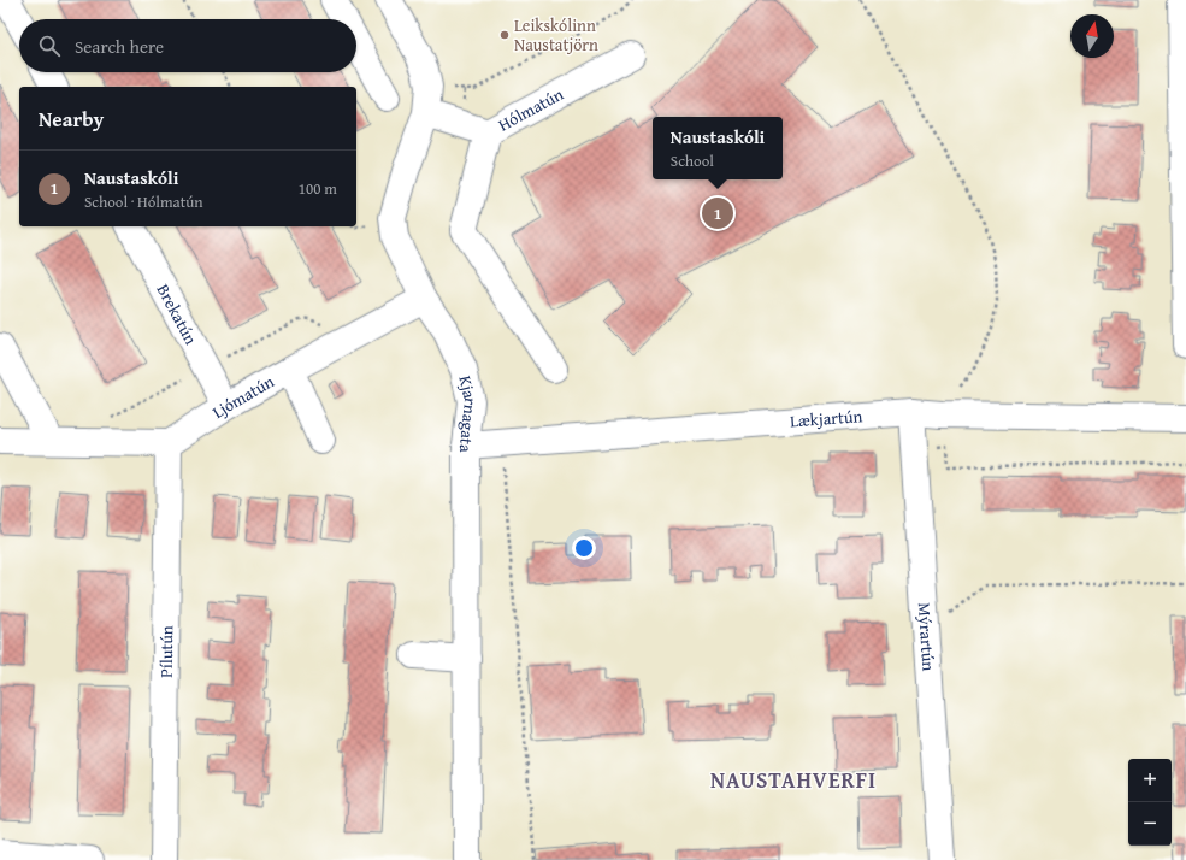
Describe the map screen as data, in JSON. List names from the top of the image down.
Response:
{
  "streets": {
    "street": [
      "Hólmatún",
      "Brekatún",
      "Ljómatún",
      "Kjarnagata",
      "Lækjartún",
      "Mýrartún",
      "Pílutún"
    ]
  },
  "crossings": [
    ["Hólmatún", "Kjarnagata"],
    ["Brekatún", "Ljómatún"],
    ["Ljómatún", "Kjarnagata"],
    ["Ljómatún", "Pílutún"],
    ["Kjarnagata", "Lækjartún"],
    ["Lækjartún", "Mýrartún"]
  ],
  "districts": ["NAUSTAHVERFI"],
  "places": ["Leikskólinn Naustatjörn"],
  "north": "top",
  "page": {
    "search": "Search here",
    "heading": "Nearby",
    "popup": ["Naustaskóli", "School"],
    "list": [
      {
        "mark": "1",
        "name": "Naustaskóli",
        "note": "School · Hólmatún",
        "value": "100 m"
      }
    ],
    "pins": "1",
    "map_buttons": ["+", "−"]
  }
}
